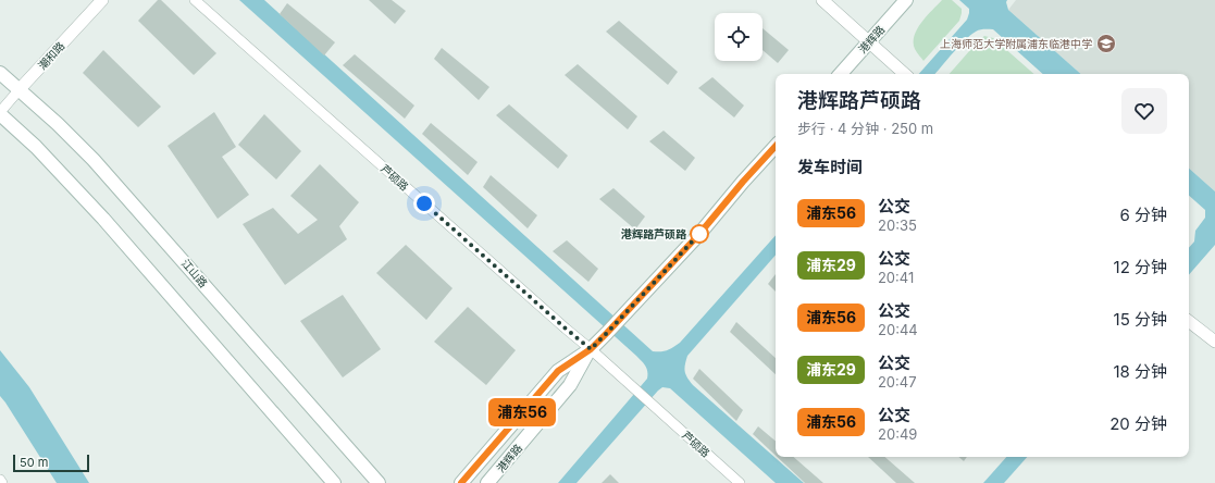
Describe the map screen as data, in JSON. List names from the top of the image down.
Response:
{
  "streets": {
    "main road": ["港辉路", "江山路"],
    "street": ["潮和路", "芦硕路"]
  },
  "crossings": [
    ["港辉路", "芦硕路"],
    ["潮和路", "江山路"]
  ],
  "places": {
    "school or university": ["上海师范大学附属浦东临港中学"],
    "other": ["港辉路芦硕路"]
  },
  "lines": ["bus line 浦东56"],
  "scale_bar": "50 m",
  "page": {
    "on_map": "浦东56",
    "heading": [
      ["港辉路芦硕路", "步行 · 4 分钟 · 250 m"],
      "发车时间"
    ],
    "list": [
      {
        "mark": "浦东56",
        "name": "公交",
        "note": "20:35",
        "value": "6 分钟"
      },
      {
        "mark": "浦东29",
        "name": "公交",
        "note": "20:41",
        "value": "12 分钟"
      },
      {
        "mark": "浦东56",
        "name": "公交",
        "note": "20:44",
        "value": "15 分钟"
      },
      {
        "mark": "浦东29",
        "name": "公交",
        "note": "20:47",
        "value": "18 分钟"
      },
      {
        "mark": "浦东56",
        "name": "公交",
        "note": "20:49",
        "value": "20 分钟"
      }
    ],
    "scale": "50 m"
  }
}
